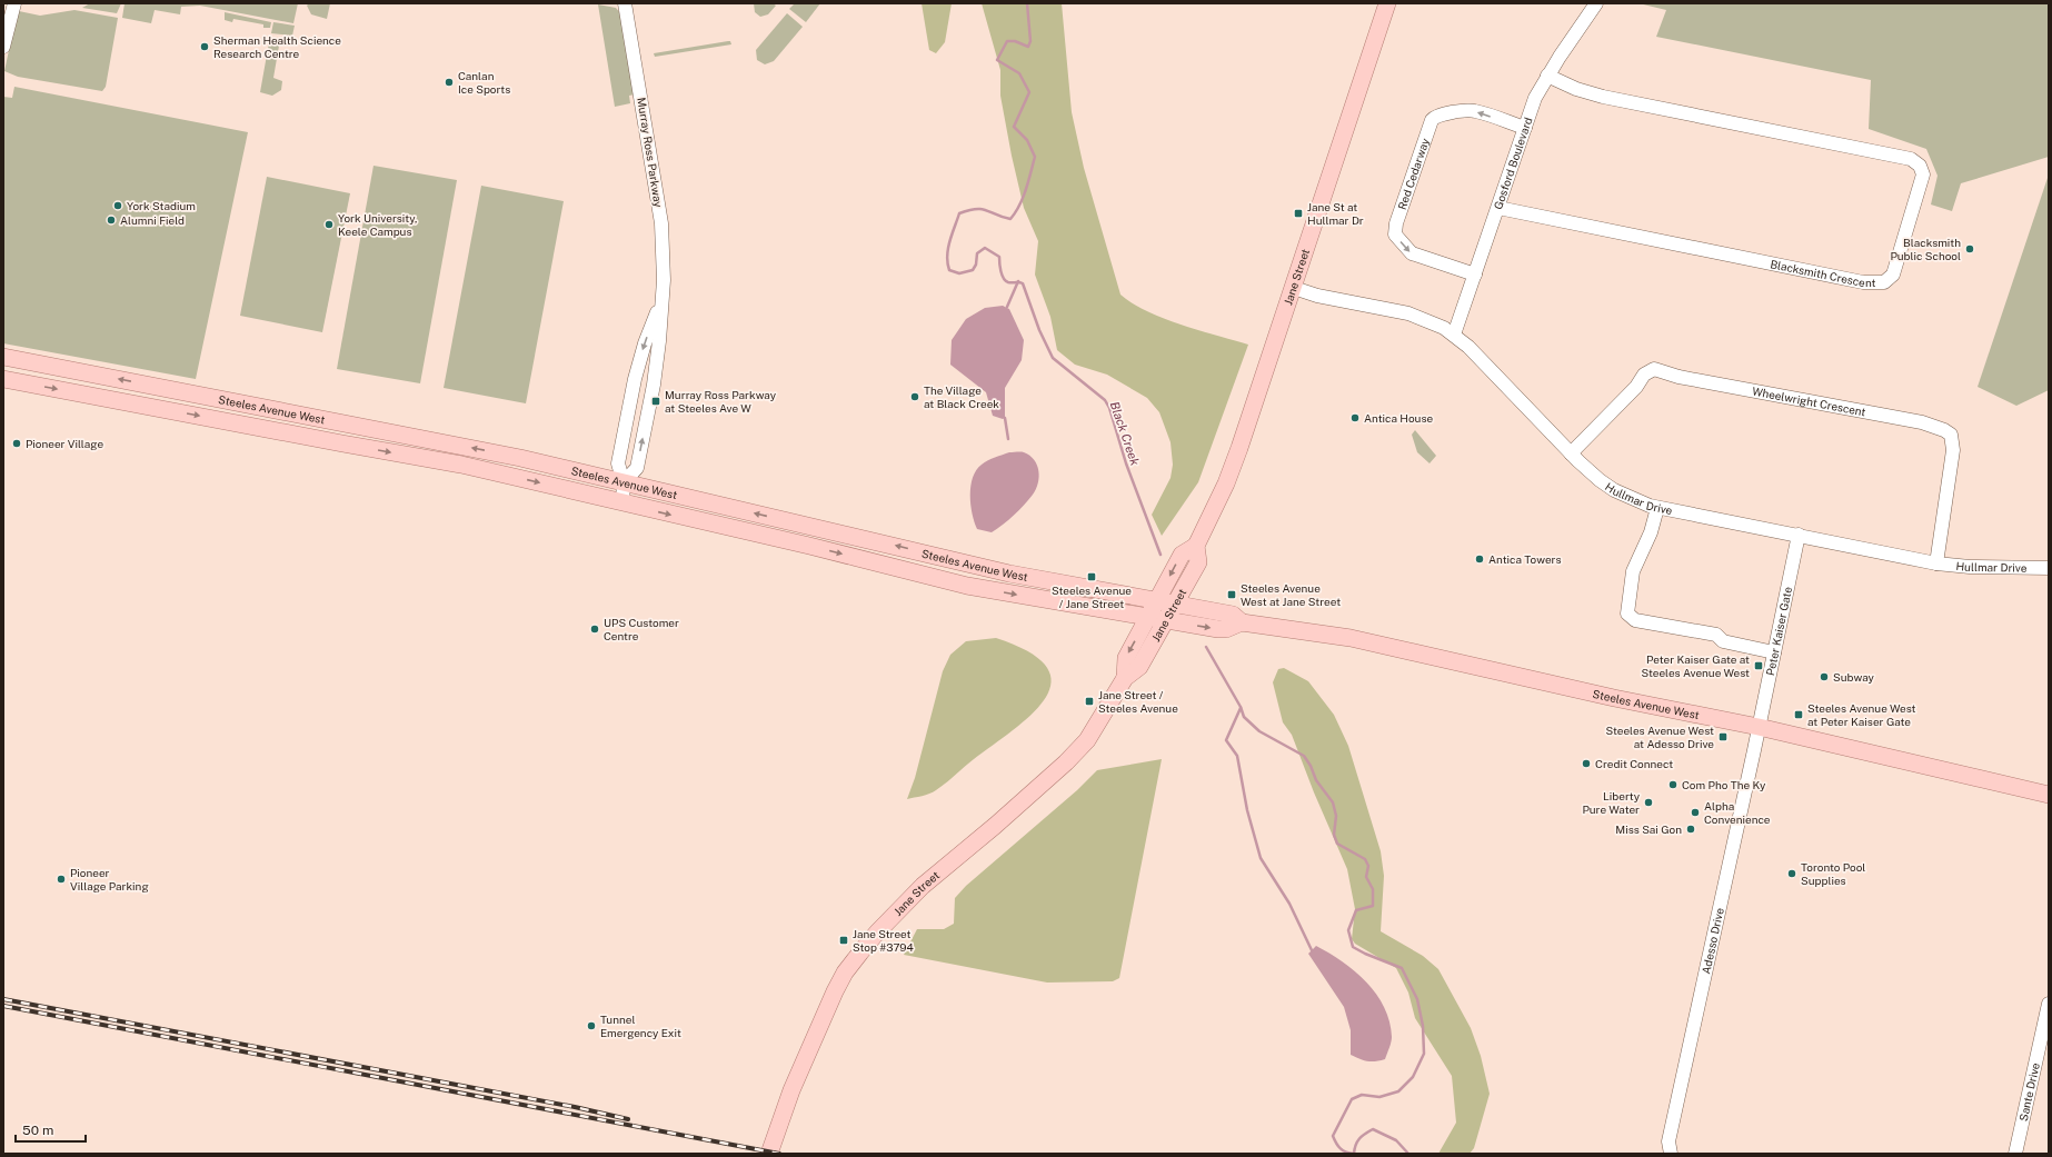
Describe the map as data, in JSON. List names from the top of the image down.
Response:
{
  "streets": {
    "main road": ["Jane Street", "Steeles Avenue West"],
    "street": [
      "Murray Ross Parkway",
      "Gosford Boulevard",
      "Red Cedarway",
      "Blacksmith Crescent",
      "Wheelwright Crescent",
      "Hullmar Drive",
      "Peter Kaiser Gate",
      "Adesso Drive",
      "Sante Drive"
    ]
  },
  "crossings": [
    ["Murray Ross Parkway", "Steeles Avenue West"],
    ["Gosford Boulevard", "Red Cedarway"],
    ["Gosford Boulevard", "Blacksmith Crescent"],
    ["Gosford Boulevard", "Hullmar Drive"],
    ["Jane Street", "Steeles Avenue West"],
    ["Jane Street", "Hullmar Drive"],
    ["Wheelwright Crescent", "Hullmar Drive"],
    ["Steeles Avenue West", "Peter Kaiser Gate"],
    ["Steeles Avenue West", "Adesso Drive"],
    ["Hullmar Drive", "Peter Kaiser Gate"],
    ["Peter Kaiser Gate", "Adesso Drive"]
  ],
  "water": ["Black Creek"],
  "places": {
    "other": [
      "Sherman Health Science Research Centre",
      "Canlan Ice Sports",
      "York Stadium",
      "Alumni Field",
      "York University, Keele Campus",
      "Blacksmith Public School",
      "The Village at Black Creek",
      "Antica House",
      "Pioneer Village",
      "Antica Towers",
      "UPS Customer Centre",
      "Subway",
      "Credit Connect",
      "Com Pho The Ky",
      "Liberty Pure Water",
      "Alpha Convenience",
      "Miss Sai Gon",
      "Toronto Pool Supplies",
      "Pioneer Village Parking",
      "Tunnel Emergency Exit"
    ],
    "transit": [
      "Jane St at Hullmar Dr",
      "Murray Ross Parkway at Steeles Ave W",
      "Steeles Avenue / Jane Street",
      "Steeles Avenue West at Jane Street",
      "Peter Kaiser Gate at Steeles Avenue West",
      "Jane Street / Steeles Avenue",
      "Steeles Avenue West at Peter Kaiser Gate",
      "Steeles Avenue West at Adesso Drive",
      "Jane Street Stop #3794"
    ]
  },
  "scale_bar": "50 m"
}
